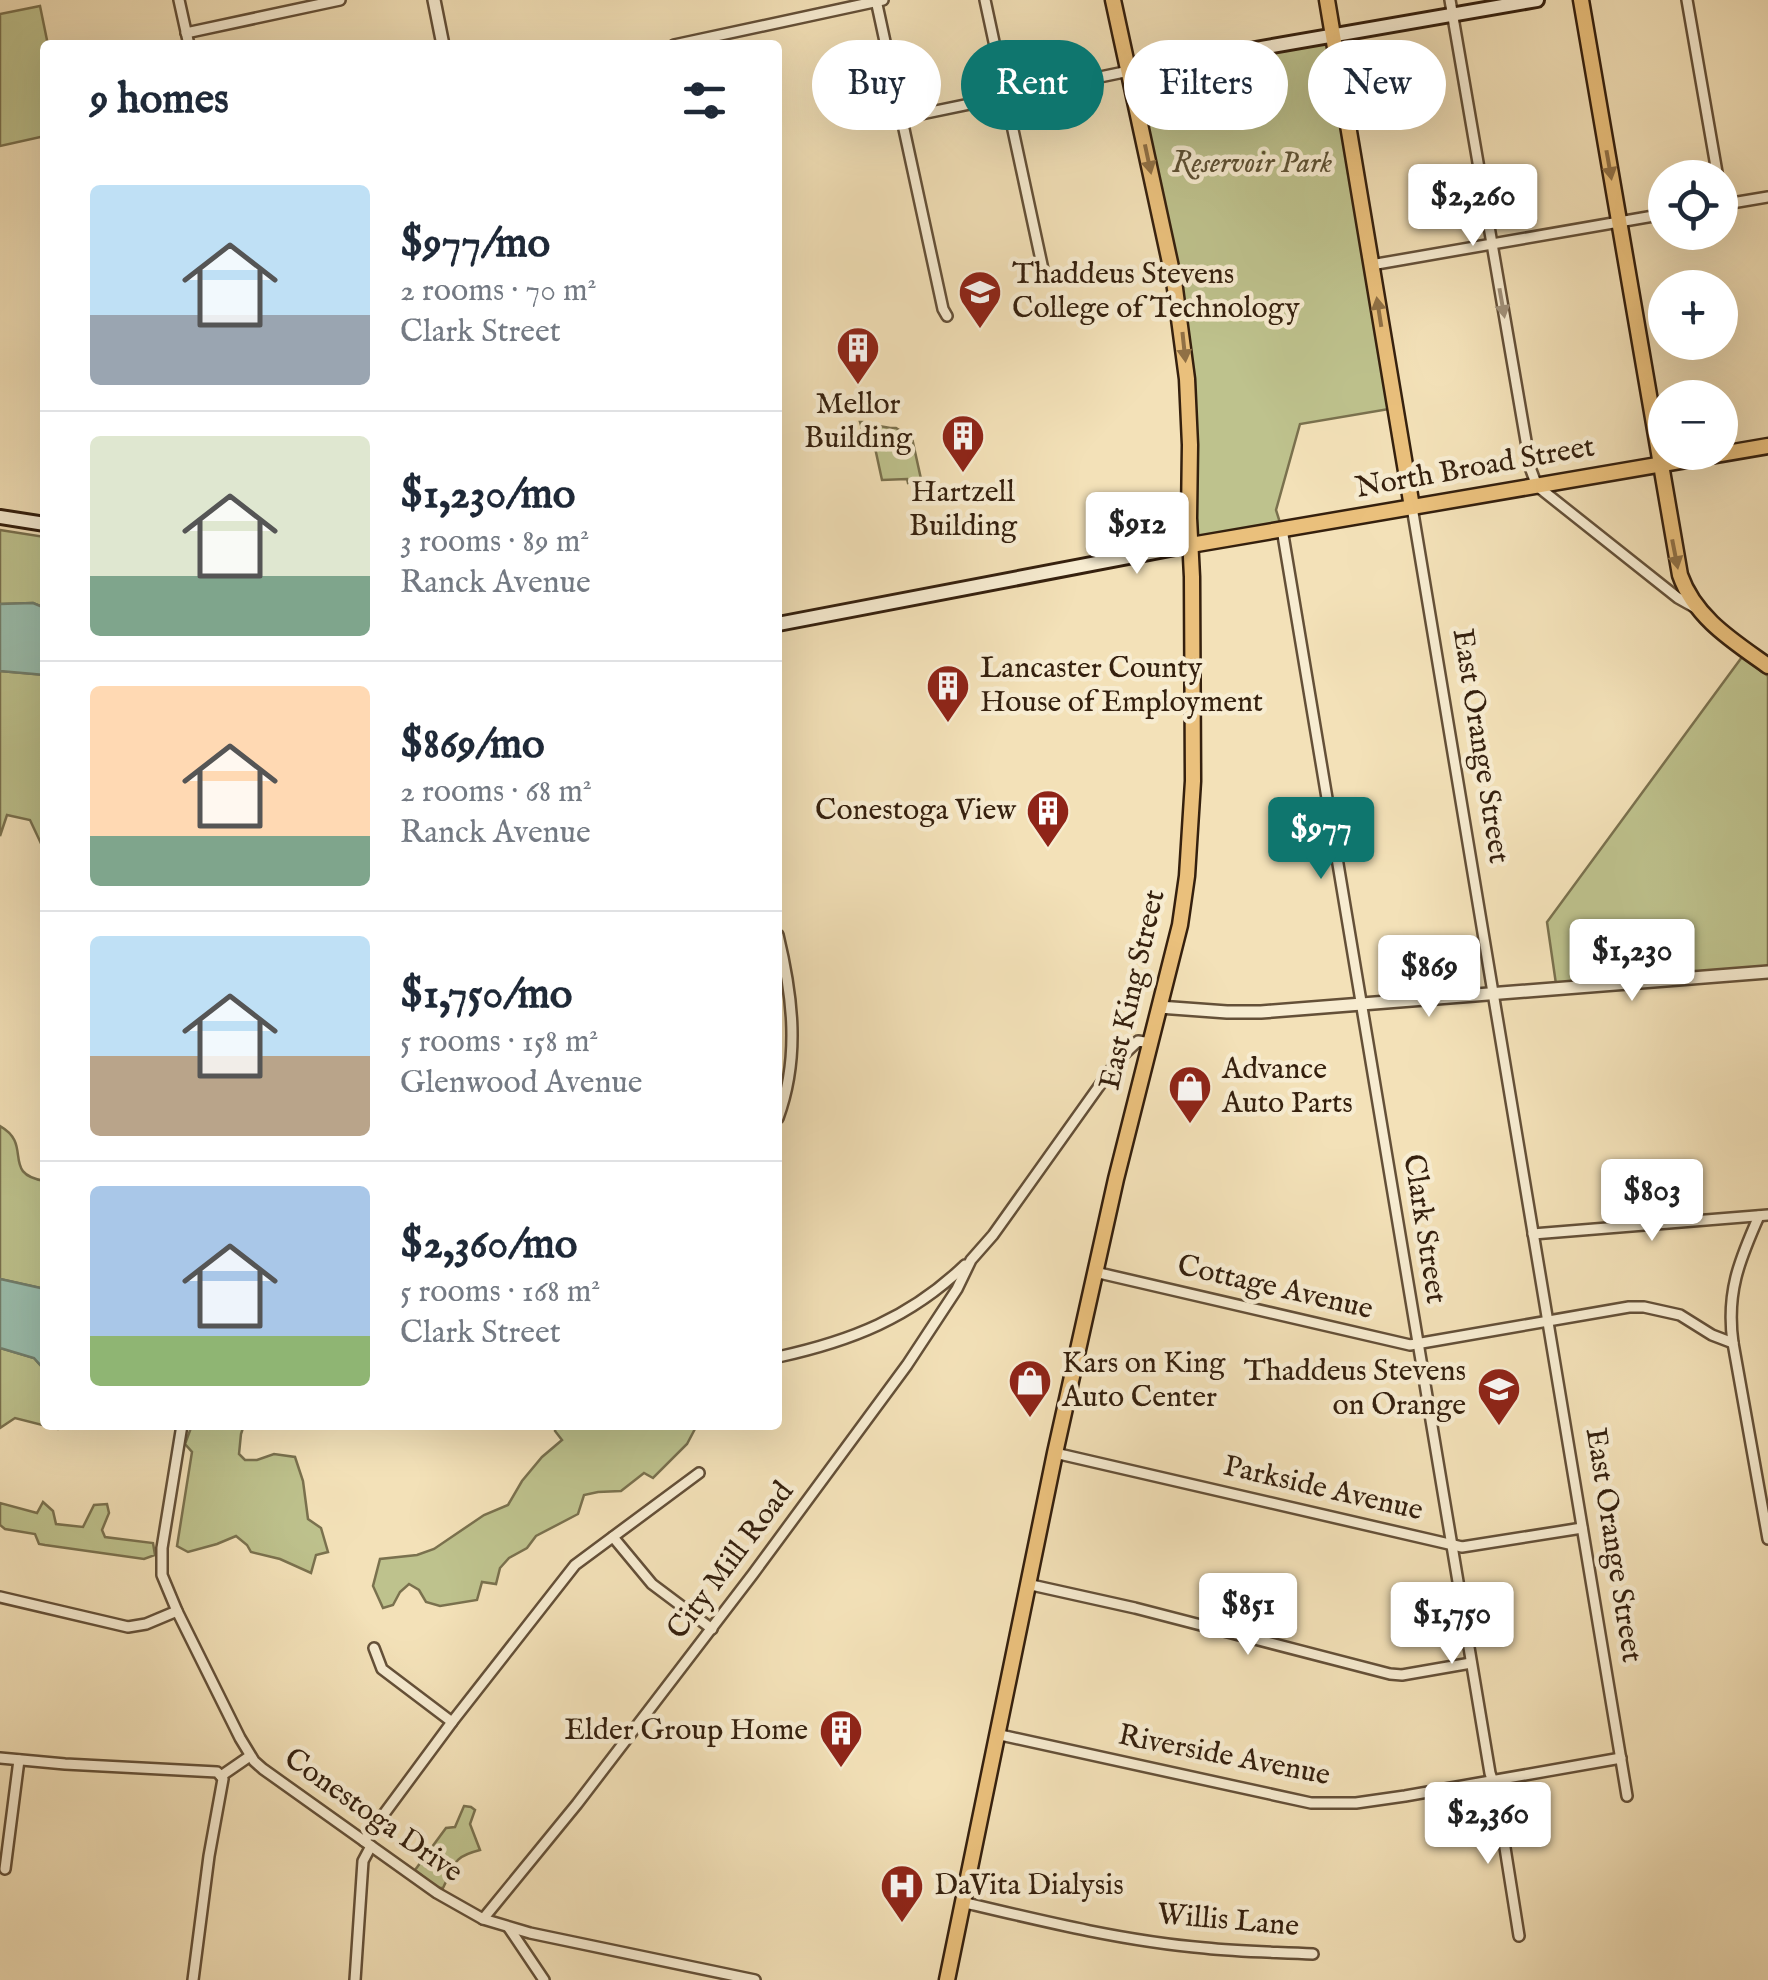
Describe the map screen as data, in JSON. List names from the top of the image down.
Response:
{
  "streets": {
    "main road": ["North Broad Street", "East Orange Street", "East King Street"],
    "street": [
      "Clark Street",
      "Cottage Avenue",
      "Parkside Avenue",
      "City Mill Road",
      "Riverside Avenue",
      "Conestoga Drive",
      "Willis Lane"
    ]
  },
  "crossings": [
    ["North Broad Street", "East Orange Street"],
    ["North Broad Street", "East King Street"],
    ["North Broad Street", "Clark Street"],
    ["East Orange Street", "Cottage Avenue"],
    ["East Orange Street", "Parkside Avenue"],
    ["East Orange Street", "Riverside Avenue"],
    ["East King Street", "Cottage Avenue"],
    ["East King Street", "Parkside Avenue"],
    ["East King Street", "City Mill Road"],
    ["East King Street", "Riverside Avenue"],
    ["East King Street", "Willis Lane"],
    ["Clark Street", "Cottage Avenue"],
    ["Clark Street", "Parkside Avenue"],
    ["Clark Street", "Riverside Avenue"],
    ["City Mill Road", "Conestoga Drive"]
  ],
  "parks": ["Reservoir Park"],
  "places": {
    "school or university": ["Thaddeus Stevens College of Technology", "Thaddeus Stevens on Orange"],
    "building": [
      "Mellor Building",
      "Hartzell Building",
      "Lancaster County House of Employment",
      "Conestoga View",
      "Elder Group Home"
    ],
    "shop": ["Advance Auto Parts", "Kars on King Auto Center"],
    "hospital": ["DaVita Dialysis"]
  },
  "page": {
    "chip": [
      "Buy",
      "Rent",
      "Filters",
      "New"
    ],
    "heading": "9 homes",
    "map_buttons": ["+", "−"],
    "list": [
      {
        "name": "$977/mo",
        "note": "2 rooms · 70 m² · Clark Street"
      },
      {
        "name": "$1,230/mo",
        "note": "3 rooms · 89 m² · Ranck Avenue"
      },
      {
        "name": "$869/mo",
        "note": "2 rooms · 68 m² · Ranck Avenue"
      },
      {
        "name": "$1,750/mo",
        "note": "5 rooms · 158 m² · Glenwood Avenue"
      },
      {
        "name": "$2,360/mo",
        "note": "5 rooms · 168 m² · Clark Street"
      }
    ],
    "price": [
      "$2,260",
      "$912",
      "$977",
      "$1,230",
      "$869",
      "$803",
      "$851",
      "$1,750",
      "$2,360"
    ]
  }
}
